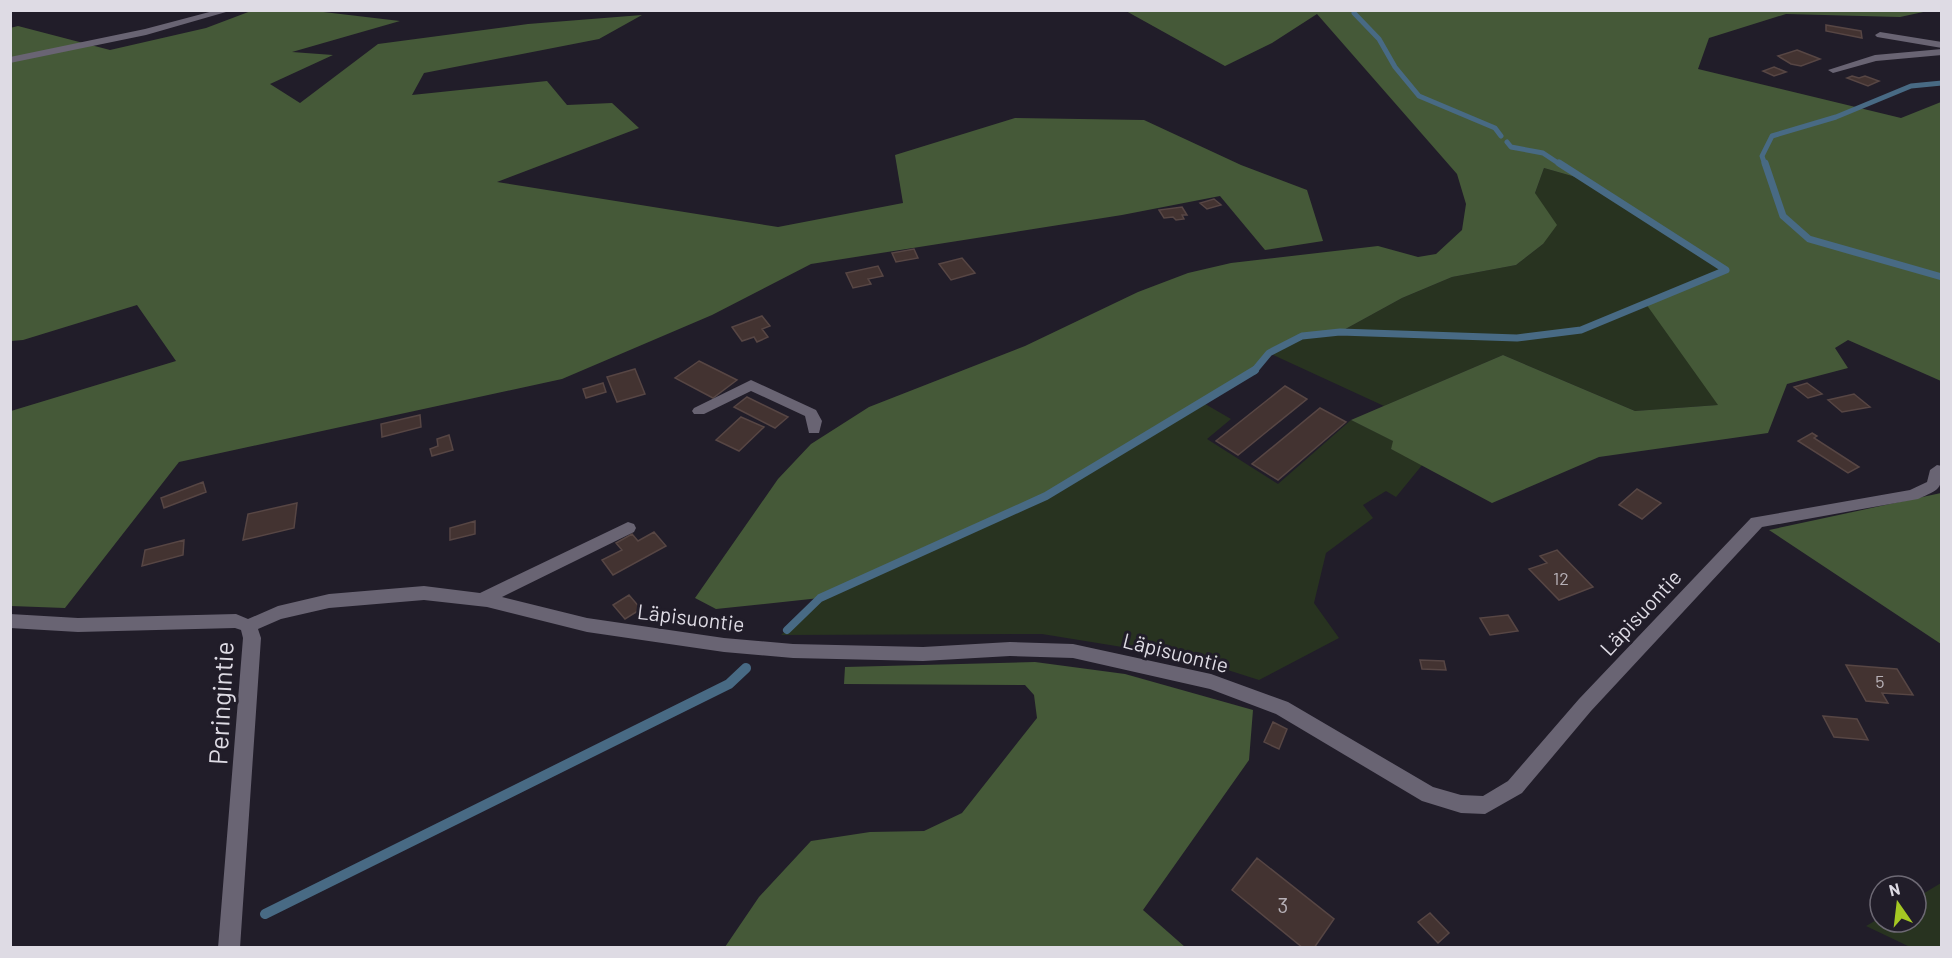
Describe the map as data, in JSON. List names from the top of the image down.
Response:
{
  "streets": {
    "street": ["Läpisuontie", "Peringintie"]
  },
  "crossings": [
    ["Läpisuontie", "Peringintie"]
  ],
  "house_numbers": ["12", "5", "3"],
  "north": "top"
}
